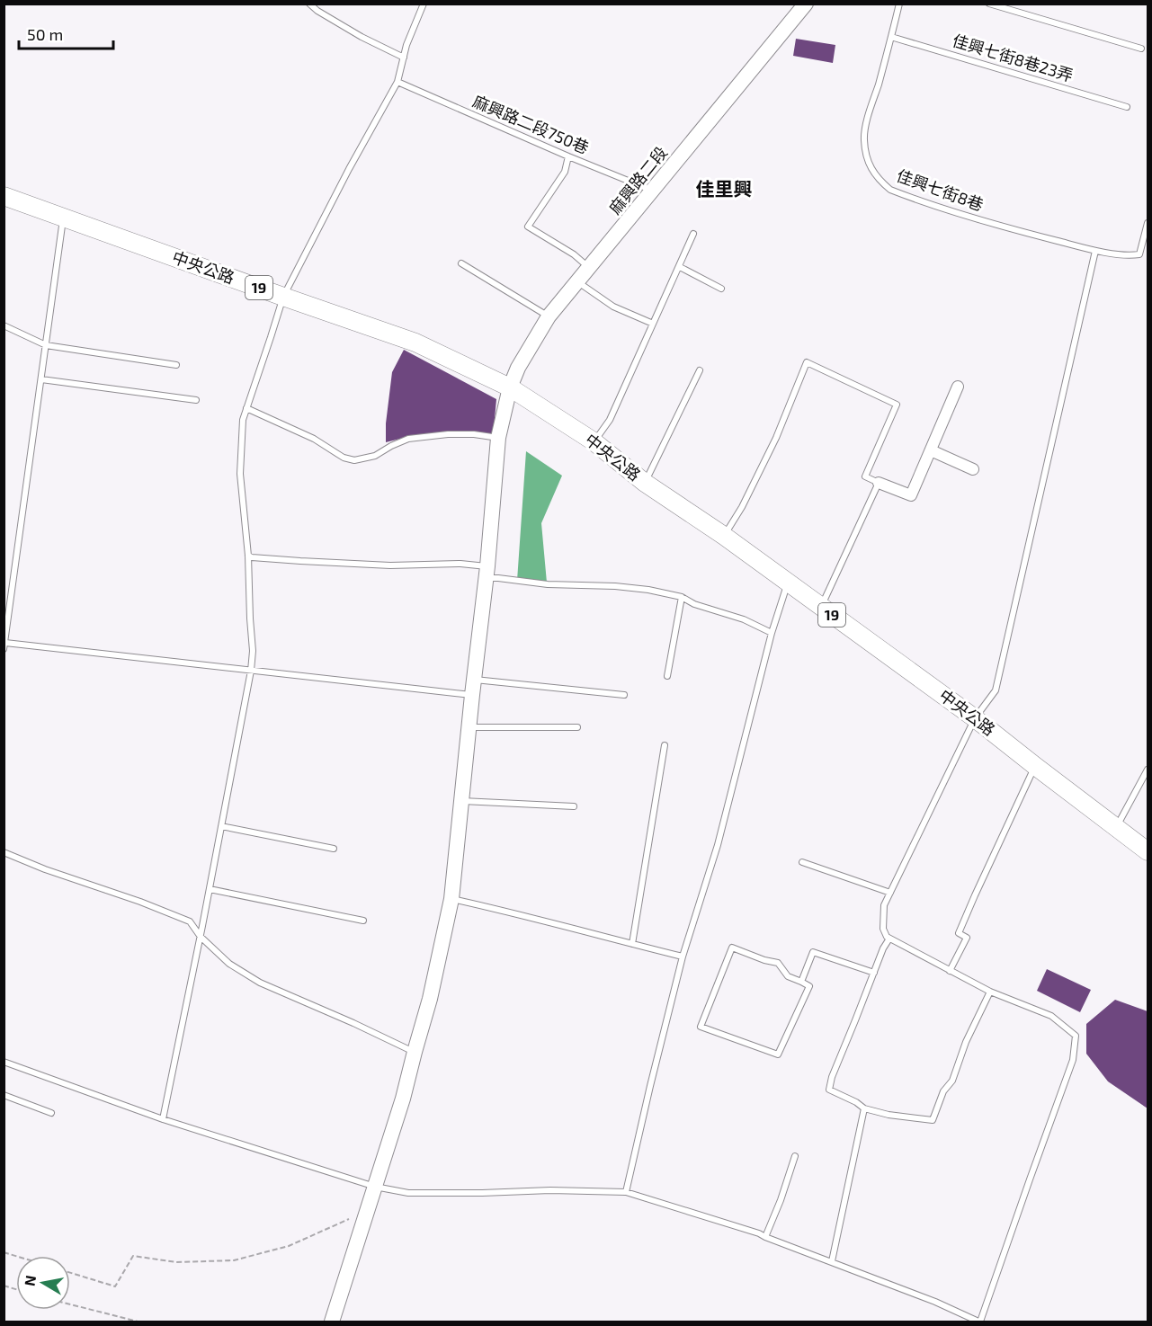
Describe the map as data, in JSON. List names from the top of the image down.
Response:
{
  "streets": {
    "main road": ["中央公路", "19"],
    "street": ["麻興路二段"],
    "lane": ["佳興七街8巷23弄", "麻興路二段750巷", "佳興七街8巷"]
  },
  "crossings": [
    ["佳興七街8巷23弄", "佳興七街8巷"],
    ["麻興路二段750巷", "麻興路二段"],
    ["麻興路二段", "中央公路"]
  ],
  "districts": ["佳里興"],
  "scale_bar": "50 m",
  "north": "left"
}
